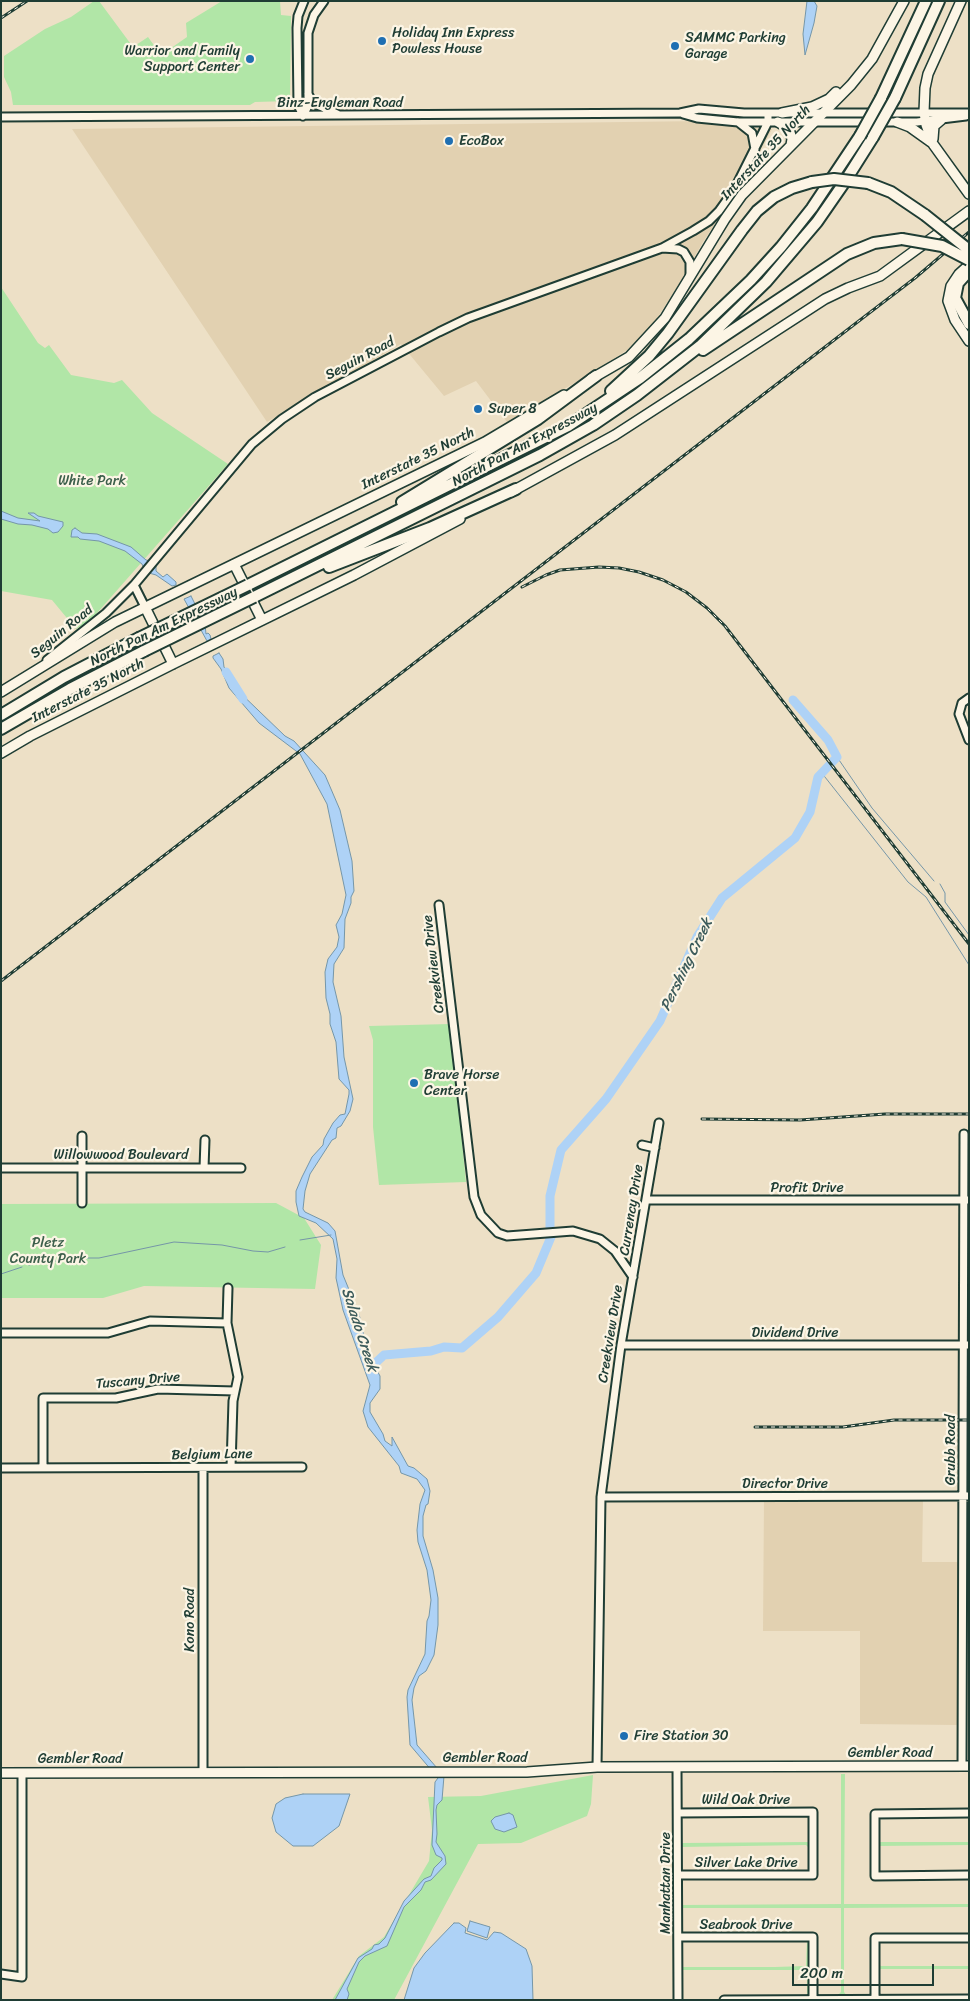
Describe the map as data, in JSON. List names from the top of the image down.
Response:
{
  "streets": {
    "highway": ["North Pan Am Expressway"],
    "main road": ["Interstate 35 North", "Gembler Road"],
    "street": [
      "Binz-Engleman Road",
      "Seguin Road",
      "Creekview Drive",
      "Willowwood Boulevard",
      "Profit Drive",
      "Currency Drive",
      "Dividend Drive",
      "Tuscany Drive",
      "Grubb Road",
      "Belgium Lane",
      "Director Drive",
      "Kono Road",
      "Wild Oak Drive",
      "Silver Lake Drive",
      "Manhattan Drive",
      "Seabrook Drive"
    ]
  },
  "crossings": [
    ["Binz-Engleman Road", "Interstate 35 North"],
    ["Binz-Engleman Road", "Seguin Road"],
    ["Interstate 35 North", "Seguin Road"],
    ["Creekview Drive", "Currency Drive"],
    ["Creekview Drive", "Dividend Drive"],
    ["Creekview Drive", "Director Drive"],
    ["Creekview Drive", "Gembler Road"],
    ["Profit Drive", "Currency Drive"],
    ["Profit Drive", "Grubb Road"],
    ["Dividend Drive", "Grubb Road"],
    ["Tuscany Drive", "Belgium Lane"],
    ["Grubb Road", "Director Drive"],
    ["Grubb Road", "Gembler Road"],
    ["Belgium Lane", "Kono Road"],
    ["Kono Road", "Gembler Road"],
    ["Gembler Road", "Manhattan Drive"],
    ["Wild Oak Drive", "Silver Lake Drive"],
    ["Wild Oak Drive", "Manhattan Drive"],
    ["Silver Lake Drive", "Manhattan Drive"],
    ["Manhattan Drive", "Seabrook Drive"]
  ],
  "water": ["Pershing Creek", "Salado Creek"],
  "parks": ["White Park", "Pletz County Park"],
  "places": [
    "Holiday Inn Express Powless House",
    "SAMMC Parking Garage",
    "Warrior and Family Support Center",
    "EcoBox",
    "Super 8",
    "Brave Horse Center",
    "Fire Station 30"
  ],
  "scale_bar": "200 m"
}
